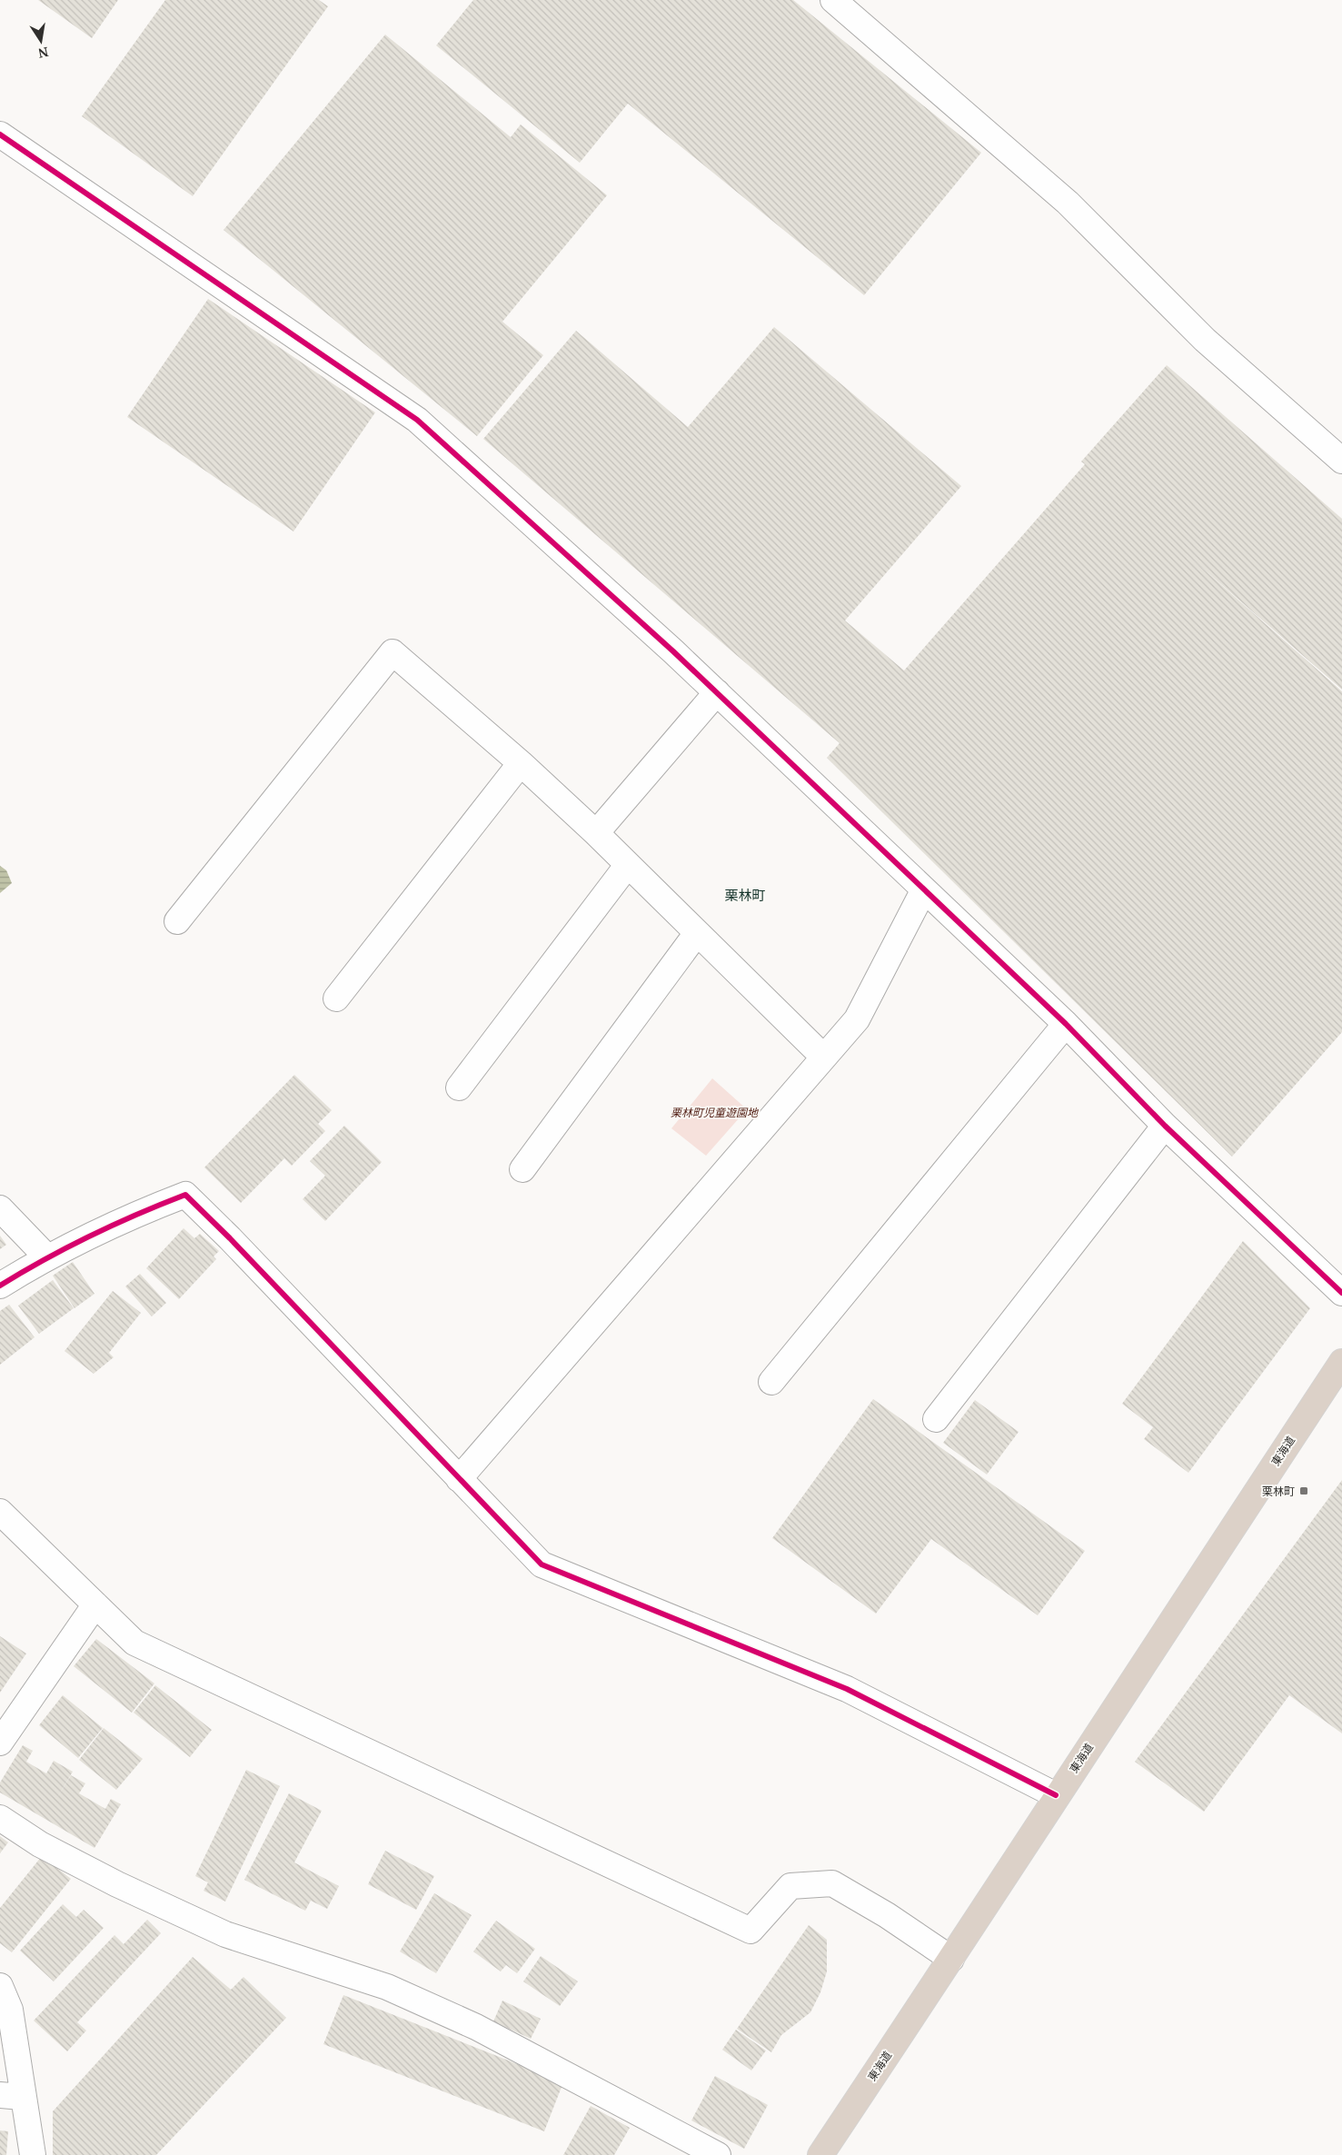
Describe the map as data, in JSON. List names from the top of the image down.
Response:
{
  "streets": {
    "highway": ["東海道"]
  },
  "districts": ["栗林町"],
  "parks": ["栗林町児童遊園地"],
  "places": {
    "transit": ["栗林町"]
  },
  "north": "bottom"
}
